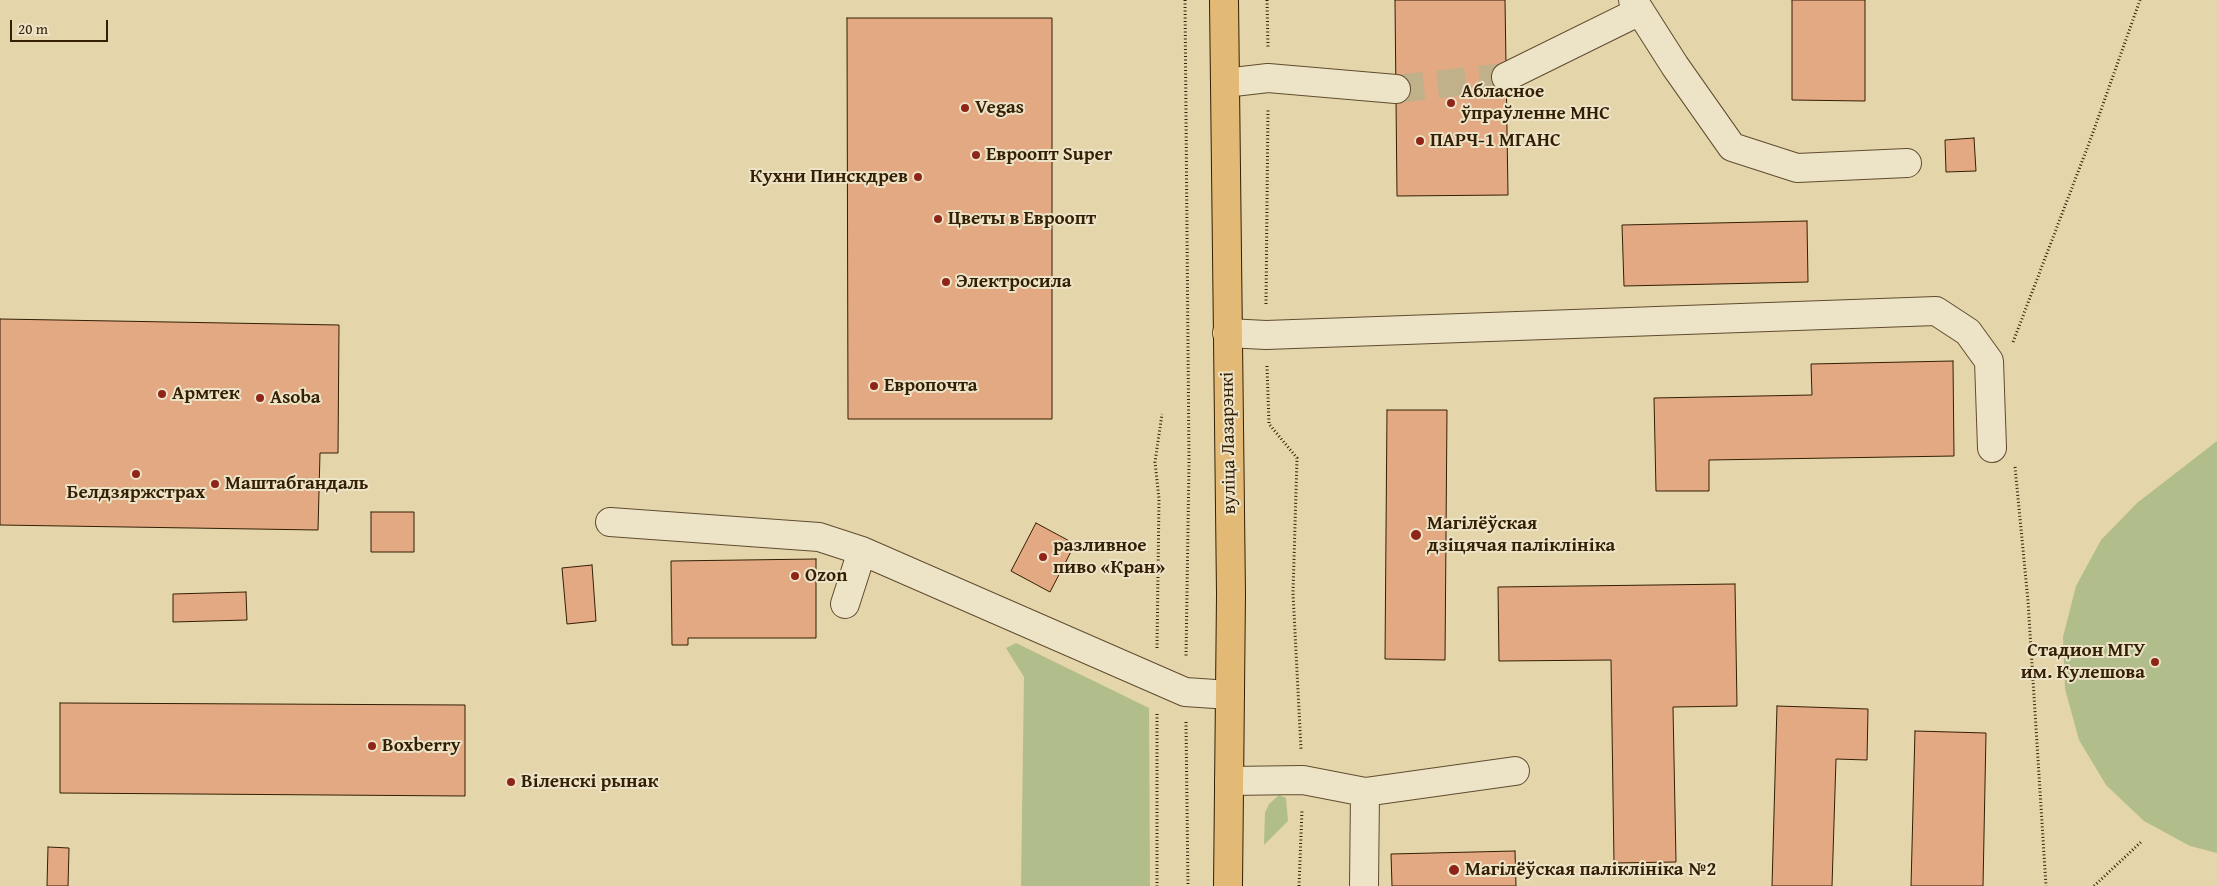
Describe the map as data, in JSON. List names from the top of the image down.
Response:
{
  "streets": {
    "main road": ["вуліца Лазарэнкі"]
  },
  "places": [
    "Абласное ўпраўленне МНС",
    "Vegas",
    "ПАРЧ-1 МГАНС",
    "Евроопт Super",
    "Кухни Пинскдрев",
    "Цветы в Евроопт",
    "Электросила",
    "Европочта",
    "Армтек",
    "Asoba",
    "Белдзяржстрах",
    "Маштабгандаль",
    "Магілёўская дзіцячая паліклініка",
    "разливное пиво «Кран»",
    "Ozon",
    "Стадион МГУ им. Кулешова",
    "Boxberry",
    "Віленскі рынак",
    "Магілёўская паліклініка №2"
  ],
  "scale_bar": "20 m"
}
